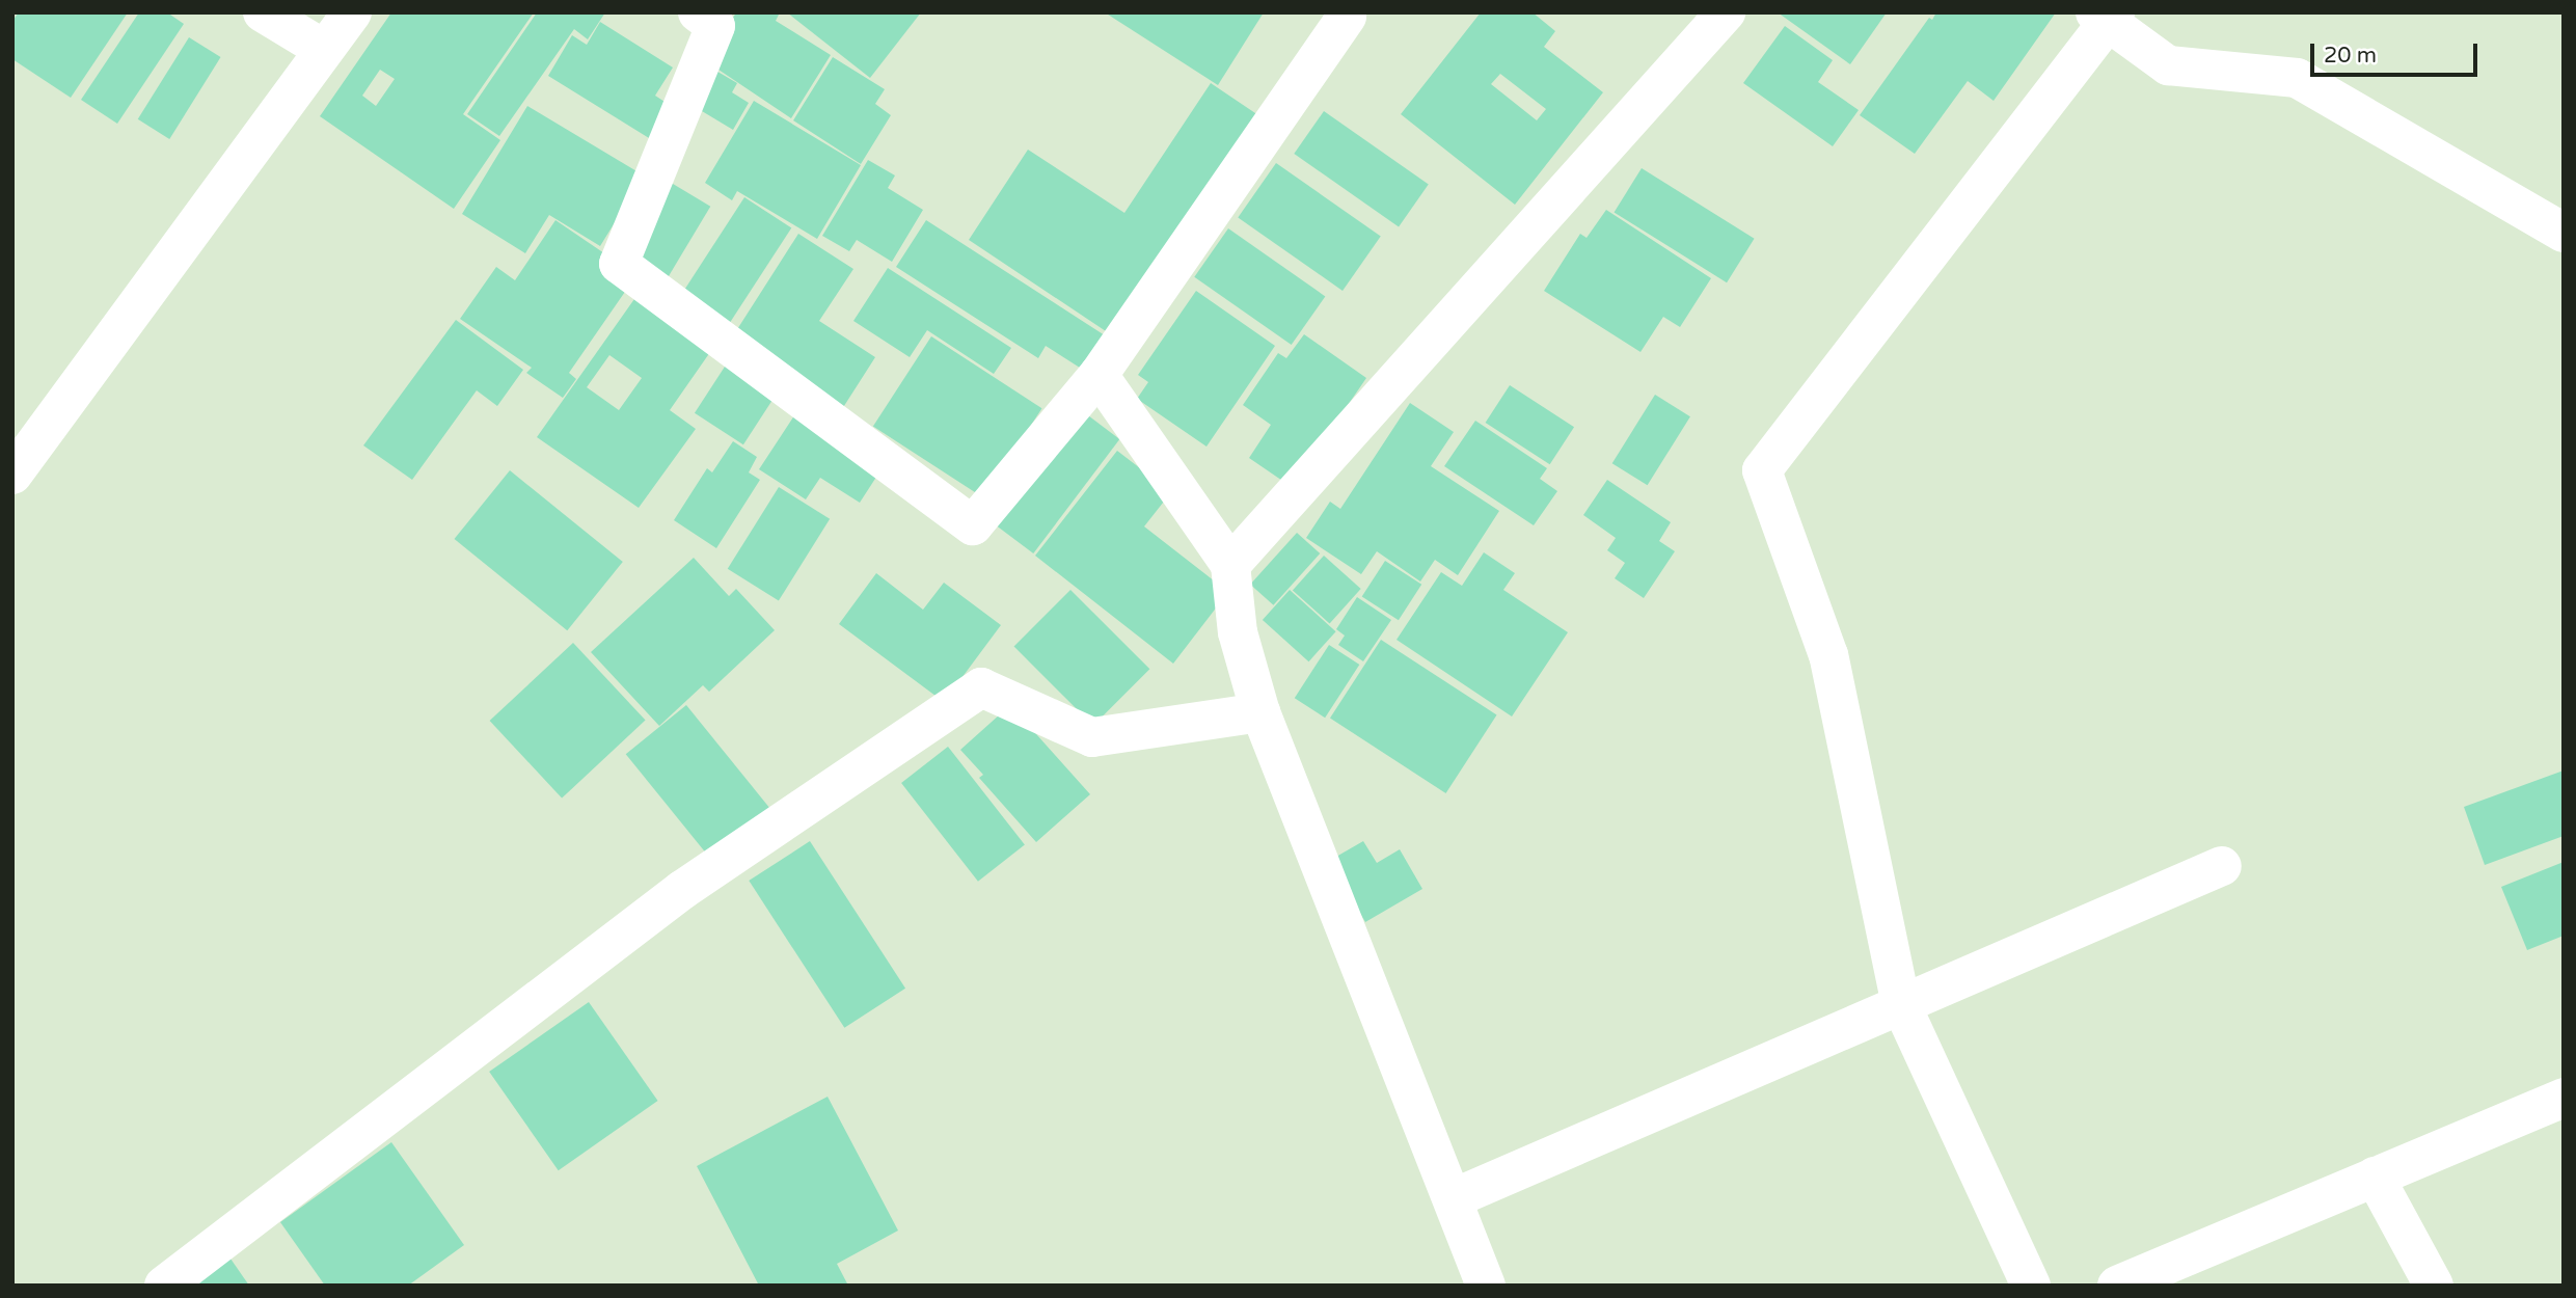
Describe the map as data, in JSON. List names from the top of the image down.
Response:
{
  "scale_bar": "20 m"
}
